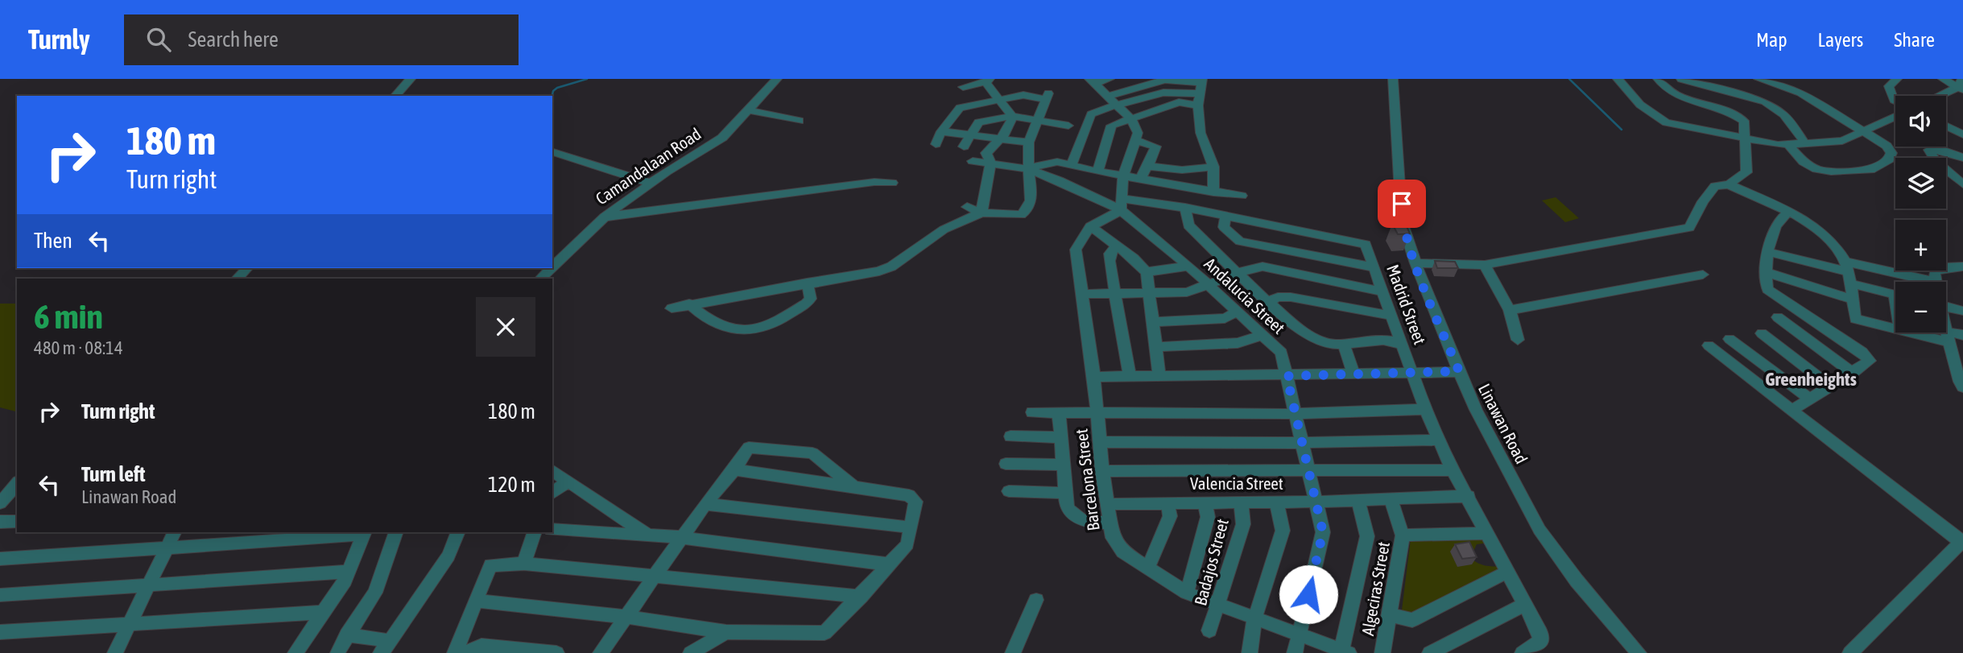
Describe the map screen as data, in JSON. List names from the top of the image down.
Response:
{
  "streets": {
    "street": [
      "Camandalaan Road",
      "Andalucia Street",
      "Madrid Street",
      "Linawan Road",
      "Barcelona Street",
      "Valencia Street",
      "Badajos Street",
      "Algeciras Street"
    ]
  },
  "crossings": [
    ["Andalucia Street", "Madrid Street"],
    ["Andalucia Street", "Barcelona Street"],
    ["Andalucia Street", "Valencia Street"],
    ["Madrid Street", "Valencia Street"],
    ["Barcelona Street", "Valencia Street"],
    ["Barcelona Street", "Badajos Street"],
    ["Valencia Street", "Badajos Street"],
    ["Valencia Street", "Algeciras Street"]
  ],
  "districts": ["Greenheights"],
  "page": {
    "header": "Turnly",
    "search": "Search here",
    "nav": ["Map", "Layers", "Share"],
    "map_buttons": ["+", "−"],
    "turn": ["180 m", "Turn right"],
    "then": "Then",
    "heading": ["6 min", "480 m · 08:14"],
    "list": [
      {
        "name": "Turn right",
        "value": "180 m"
      },
      {
        "name": "Turn left",
        "note": "Linawan Road",
        "value": "120 m"
      }
    ]
  }
}
